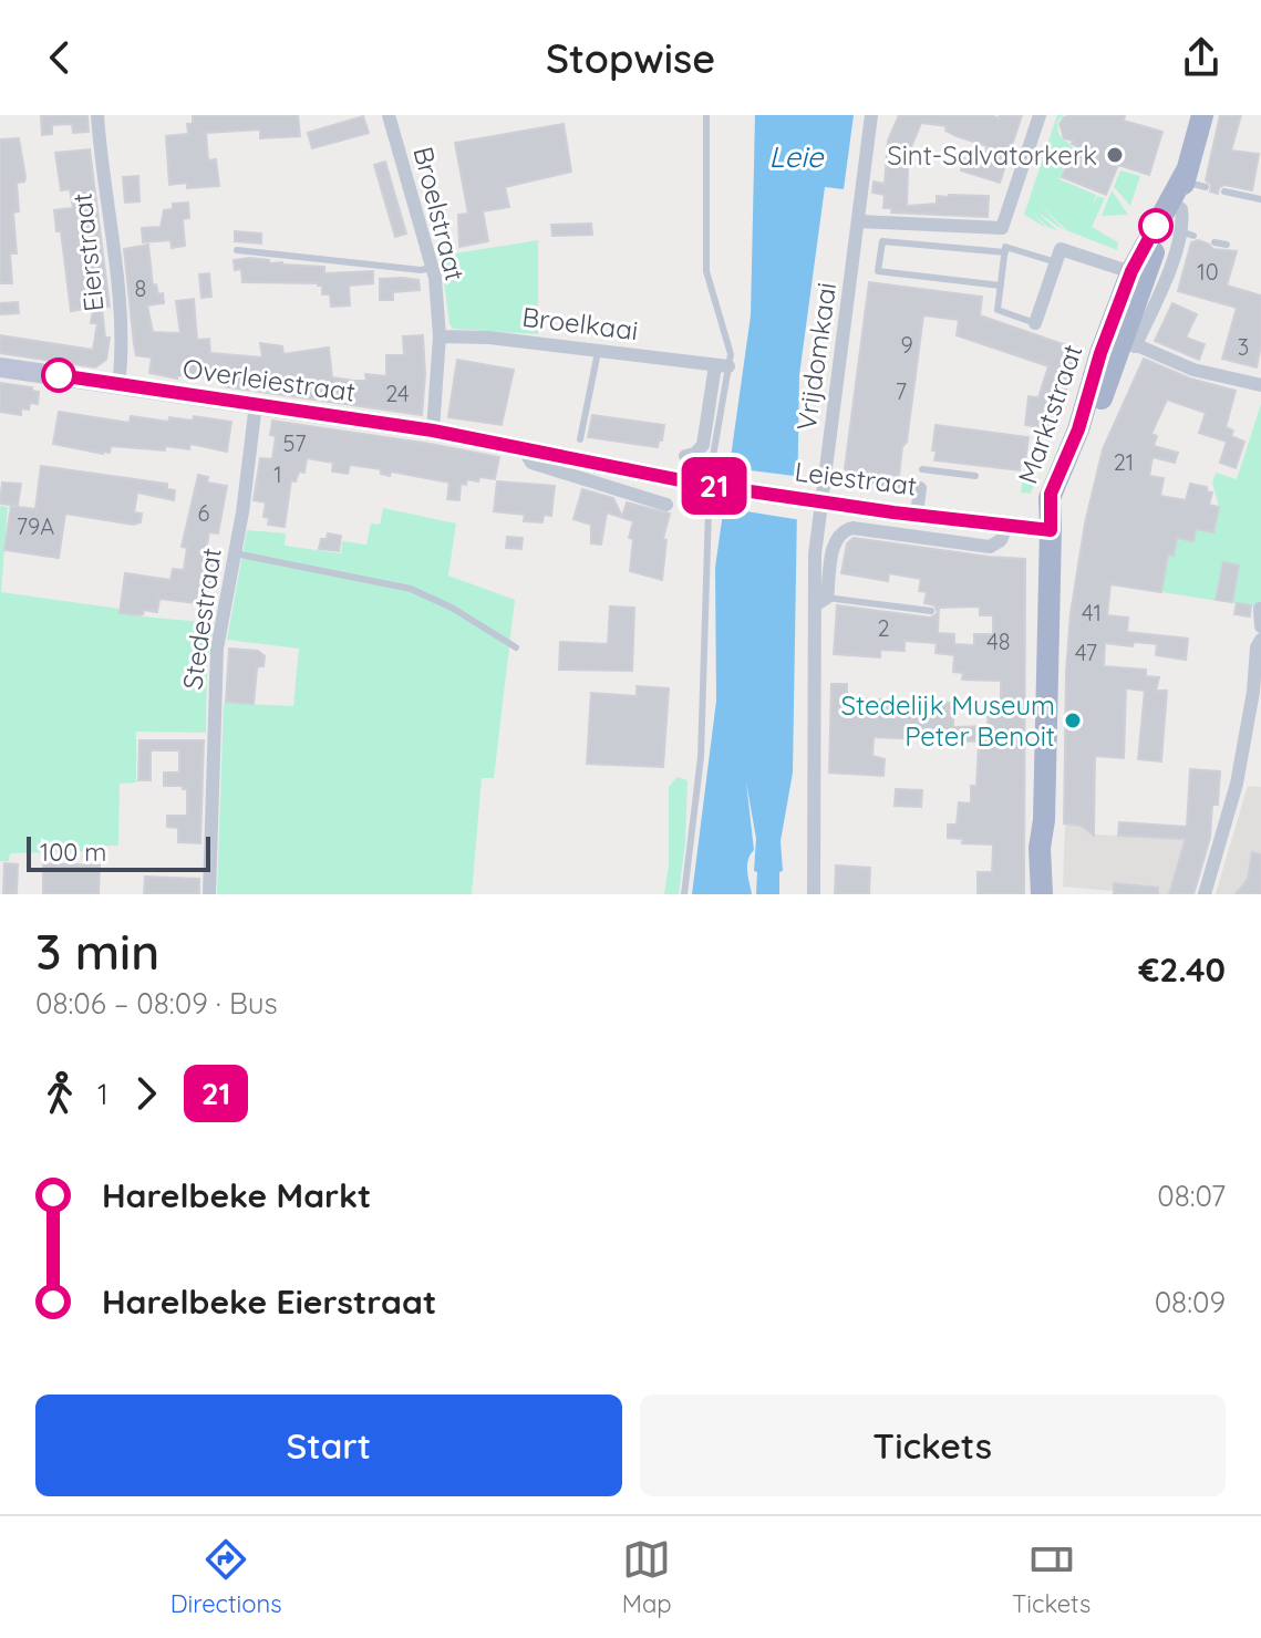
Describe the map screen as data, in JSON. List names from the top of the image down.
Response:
{
  "streets": {
    "main road": ["Overleiestraat", "Marktstraat", "Leiestraat"],
    "street": [
      "Broelstraat",
      "Eierstraat",
      "Broelkaai",
      "Vrijdomkaai",
      "Stedestraat"
    ]
  },
  "crossings": [
    ["Broelstraat", "Broelkaai"],
    ["Broelstraat", "Overleiestraat"],
    ["Eierstraat", "Overleiestraat"],
    ["Vrijdomkaai", "Leiestraat"],
    ["Overleiestraat", "Leiestraat"],
    ["Overleiestraat", "Stedestraat"],
    ["Marktstraat", "Leiestraat"]
  ],
  "water": ["Leie"],
  "places": ["Sint-Salvatorkerk", "Stedelijk Museum Peter Benoit"],
  "lines": ["bus line 21"],
  "house_numbers": [
    "10",
    "8",
    "9",
    "3",
    "7",
    "24",
    "57",
    "21",
    "1",
    "6",
    "79A",
    "41",
    "2",
    "48",
    "47"
  ],
  "scale_bar": "100 m",
  "page": {
    "header": "Stopwise",
    "on_map": "21",
    "scale": "100 m",
    "heading": ["3 min", "08:06 – 08:09 · Bus", "€2.40"],
    "legs": ["1", "21"],
    "list": [
      {
        "name": "Harelbeke Markt",
        "value": "08:07"
      },
      {
        "name": "Harelbeke Eierstraat",
        "value": "08:09"
      }
    ],
    "buttons": ["Start", "Tickets"],
    "tabs": ["Directions", "Map", "Tickets"]
  }
}
